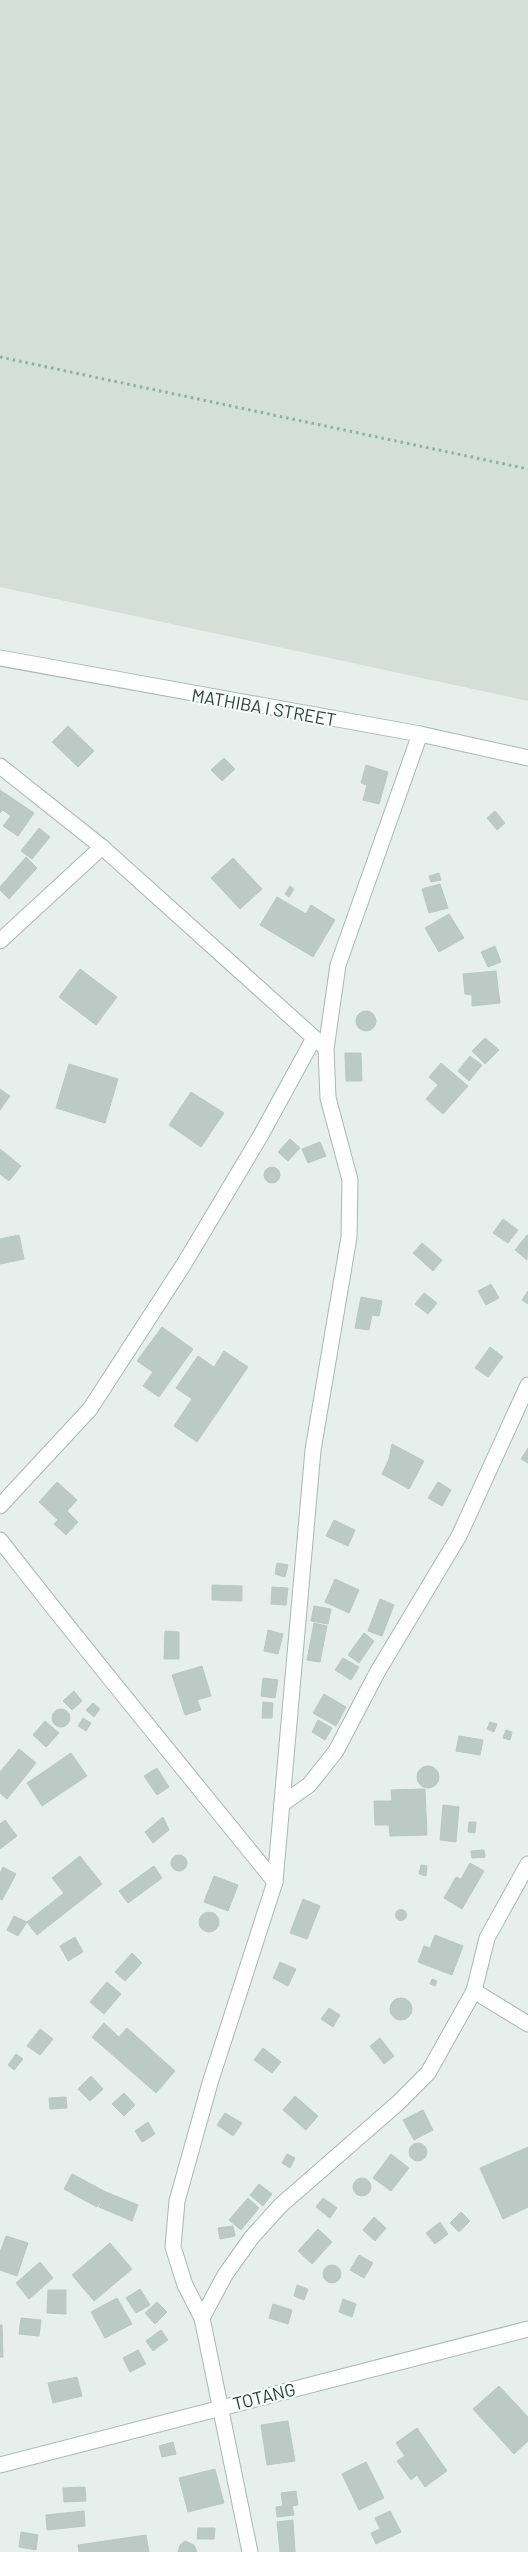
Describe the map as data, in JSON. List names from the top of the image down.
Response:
{
  "streets": {
    "street": ["MATHIBA I STREET", "TOTANG"]
  }
}
